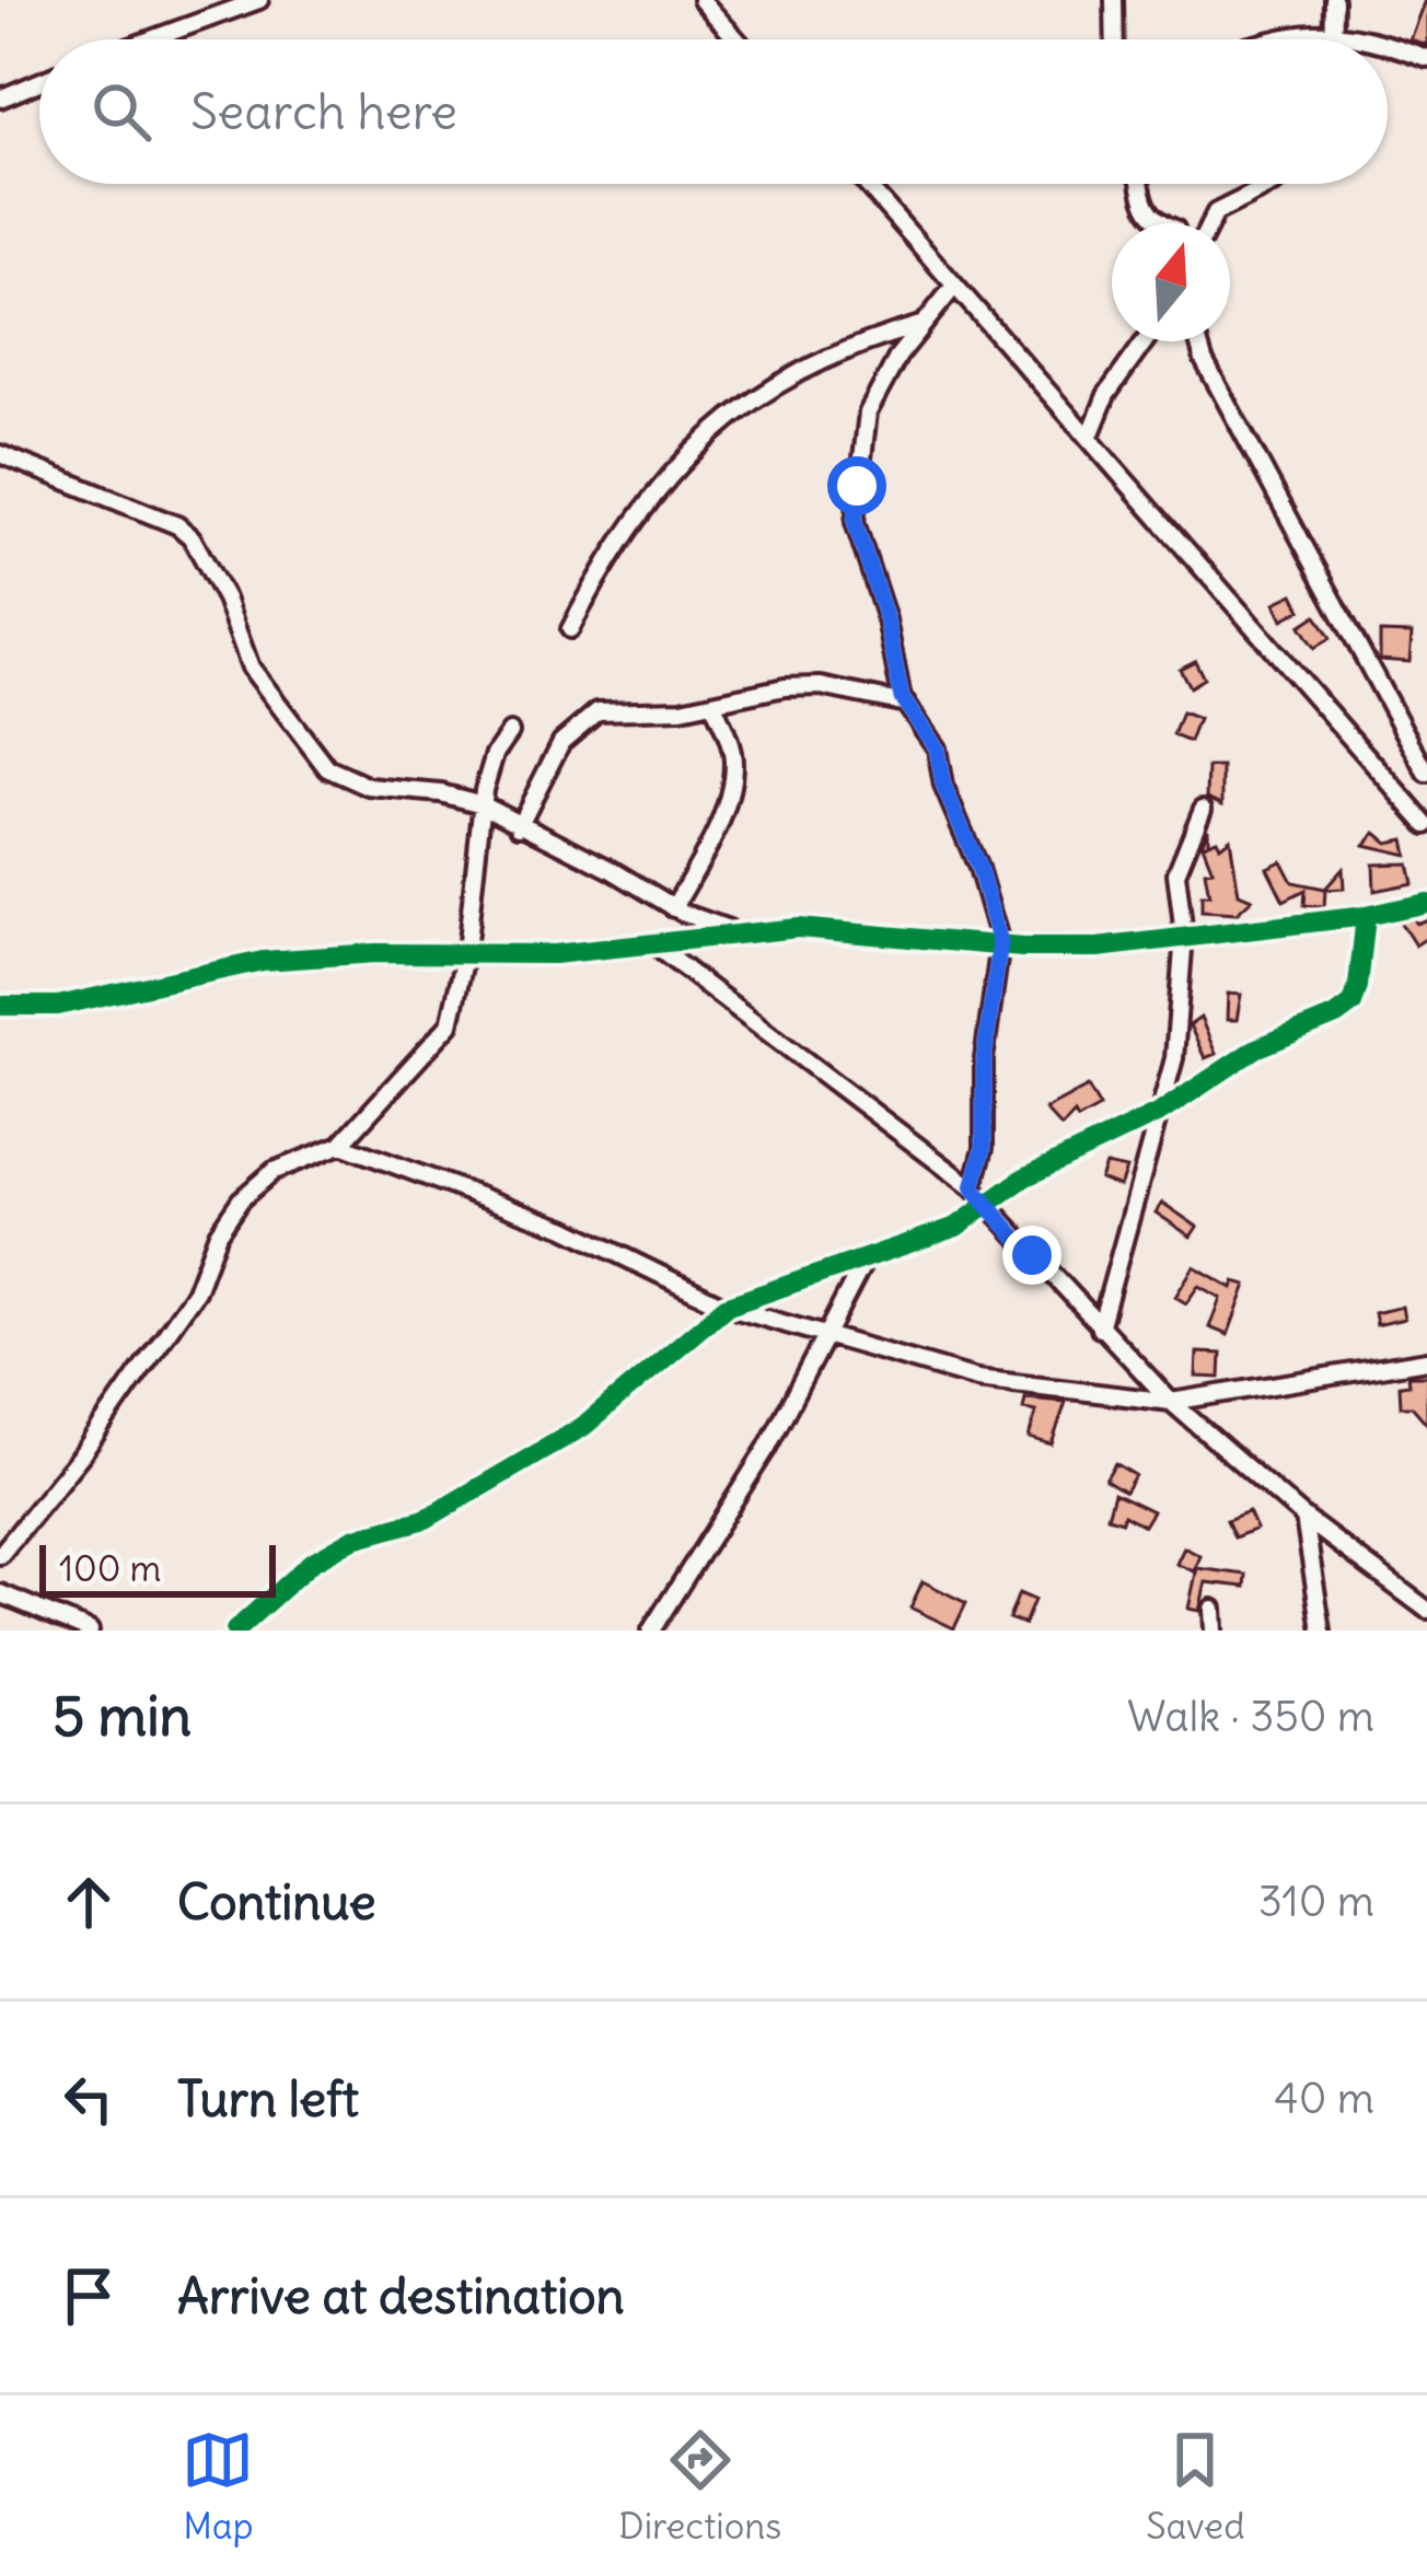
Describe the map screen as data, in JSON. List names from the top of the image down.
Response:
{
  "scale_bar": "100 m",
  "north": "top",
  "page": {
    "search": "Search here",
    "scale": "100 m",
    "heading": ["5 min", "Walk · 350 m"],
    "list": [
      ["Continue", "310 m"],
      ["Turn left", "40 m"],
      "Arrive at destination"
    ],
    "nav": ["Map", "Directions", "Saved"]
  }
}
